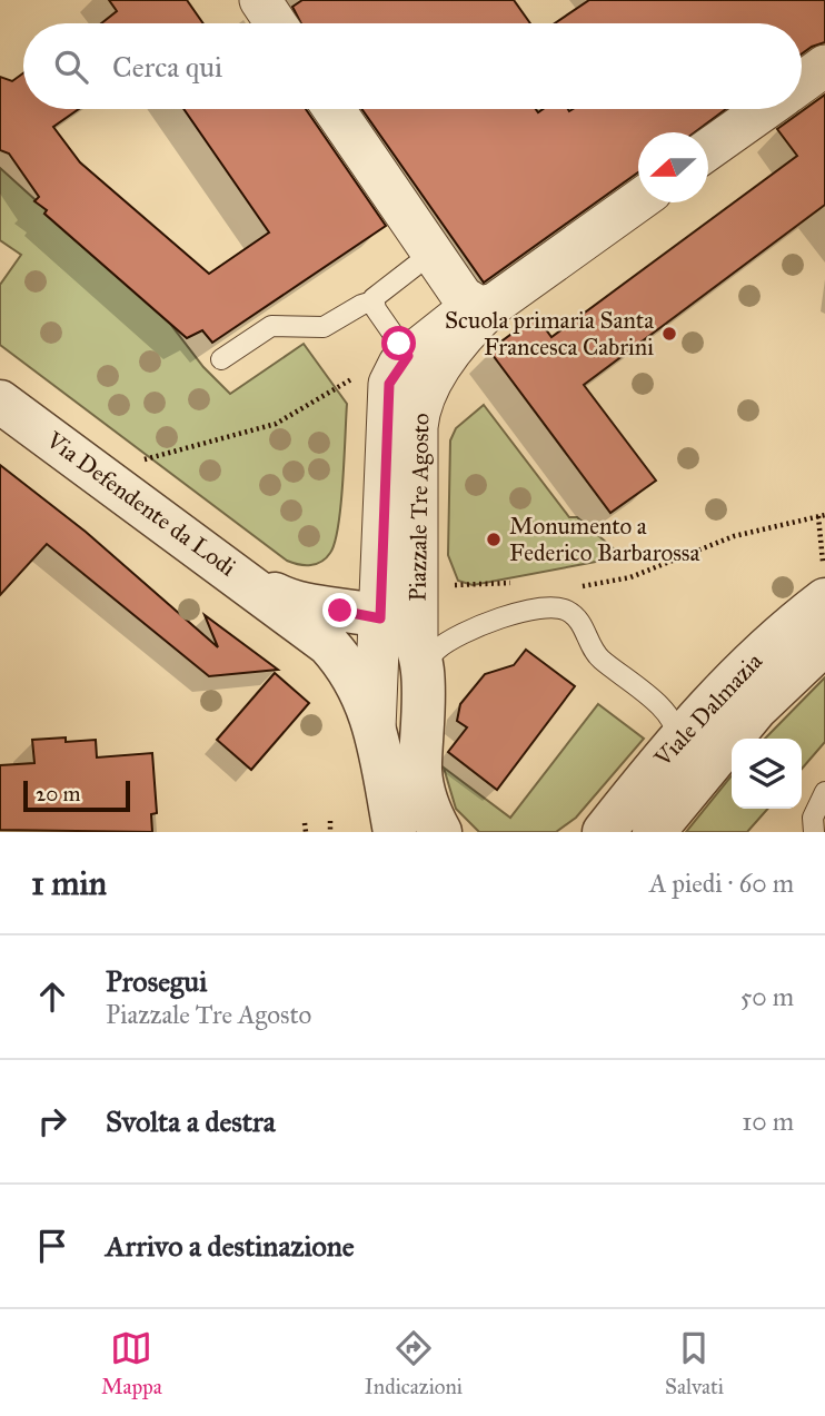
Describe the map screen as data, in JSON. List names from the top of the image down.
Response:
{
  "streets": {
    "street": ["Via Defendente da Lodi", "Piazzale Tre Agosto", "Viale Dalmazia"]
  },
  "places": ["Scuola primaria Santa Francesca Cabrini", "Monumento a Federico Barbarossa"],
  "scale_bar": "20 m",
  "north": "left",
  "page": {
    "search": "Cerca qui",
    "scale": "20 m",
    "heading": ["1 min", "A piedi · 60 m"],
    "list": [
      ["Prosegui", "Piazzale Tre Agosto", "50 m"],
      ["Svolta a destra", "10 m"],
      "Arrivo a destinazione"
    ],
    "nav": ["Mappa", "Indicazioni", "Salvati"]
  }
}
